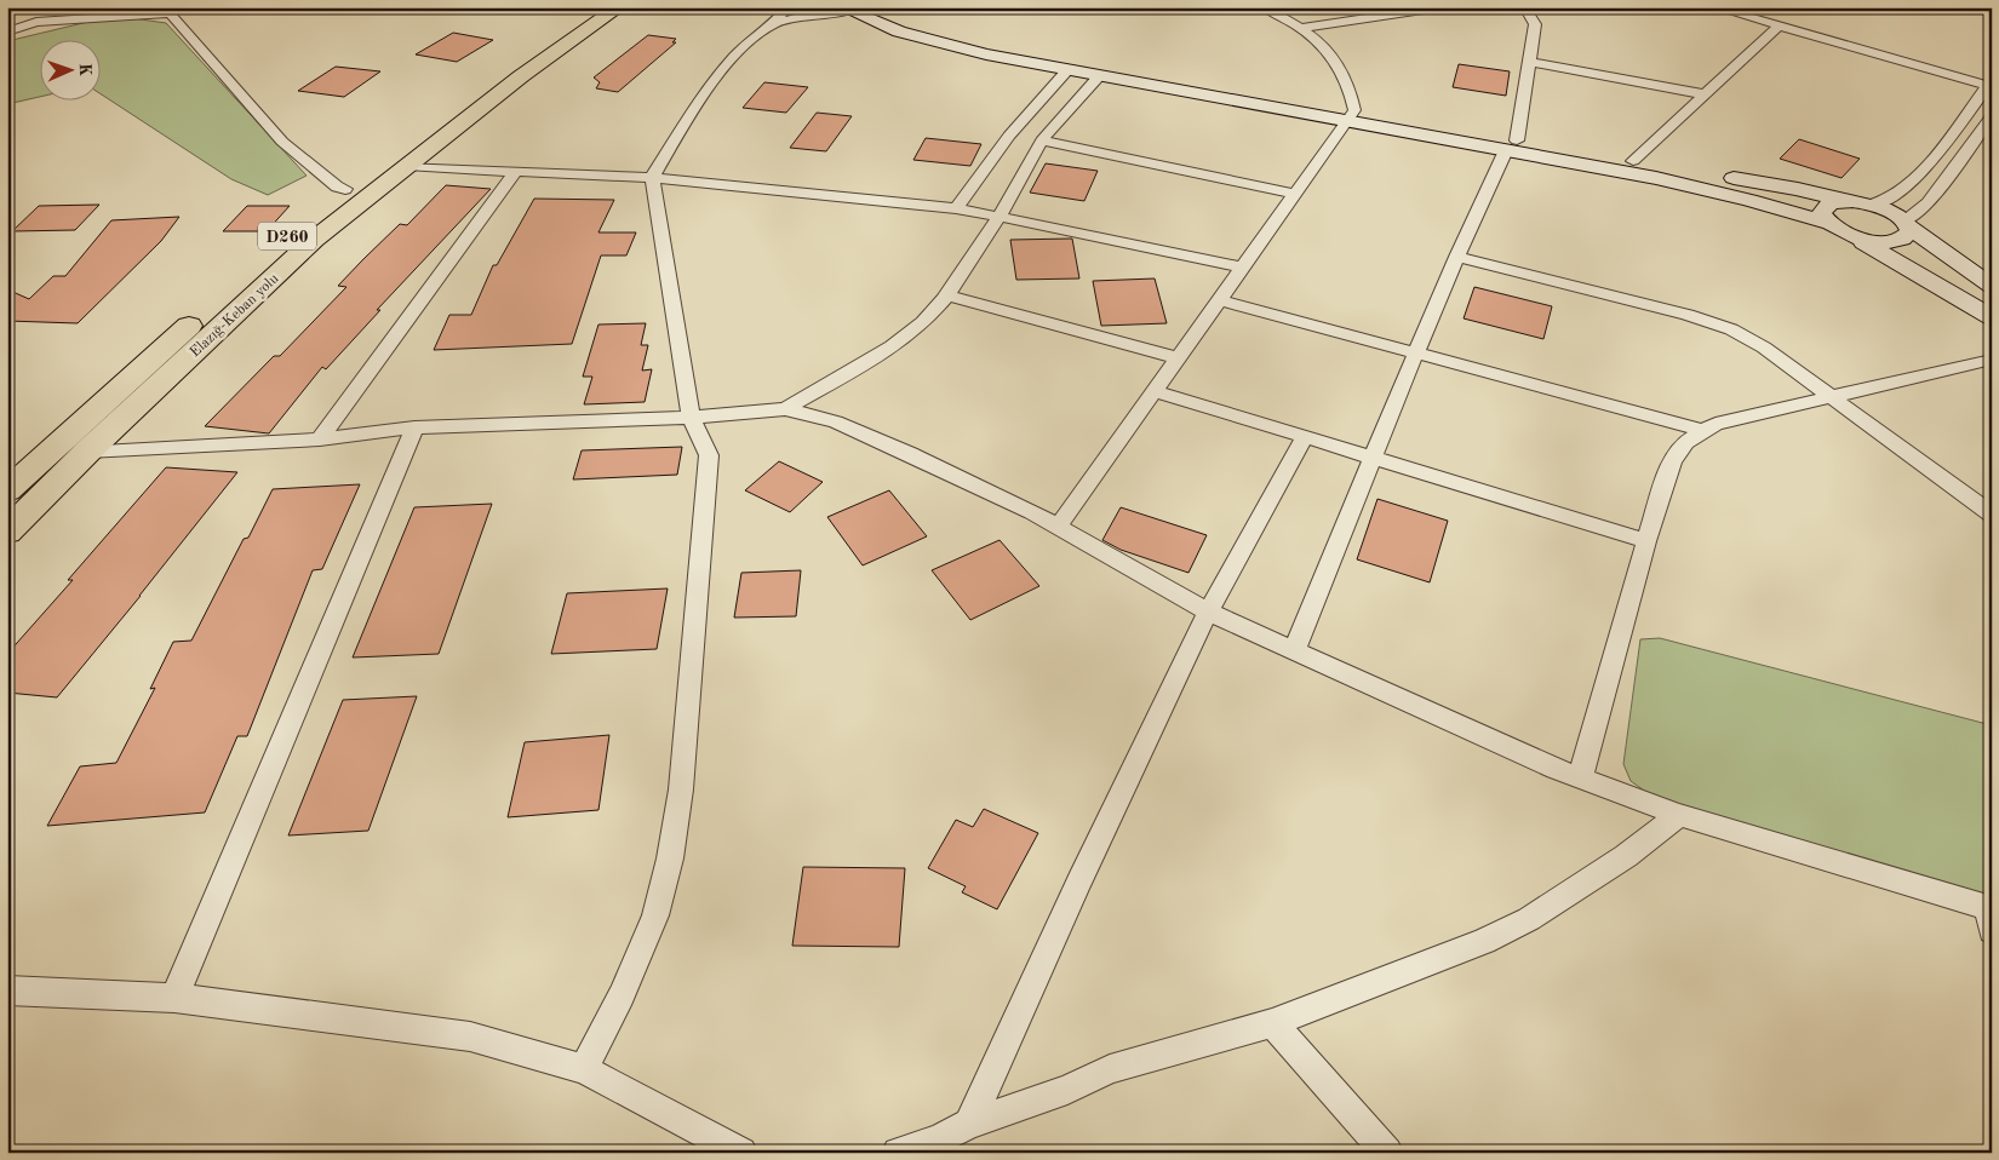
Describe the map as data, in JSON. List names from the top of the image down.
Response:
{
  "streets": {
    "highway": ["D260", "Elazığ-Keban yolu"]
  },
  "north": "right"
}
